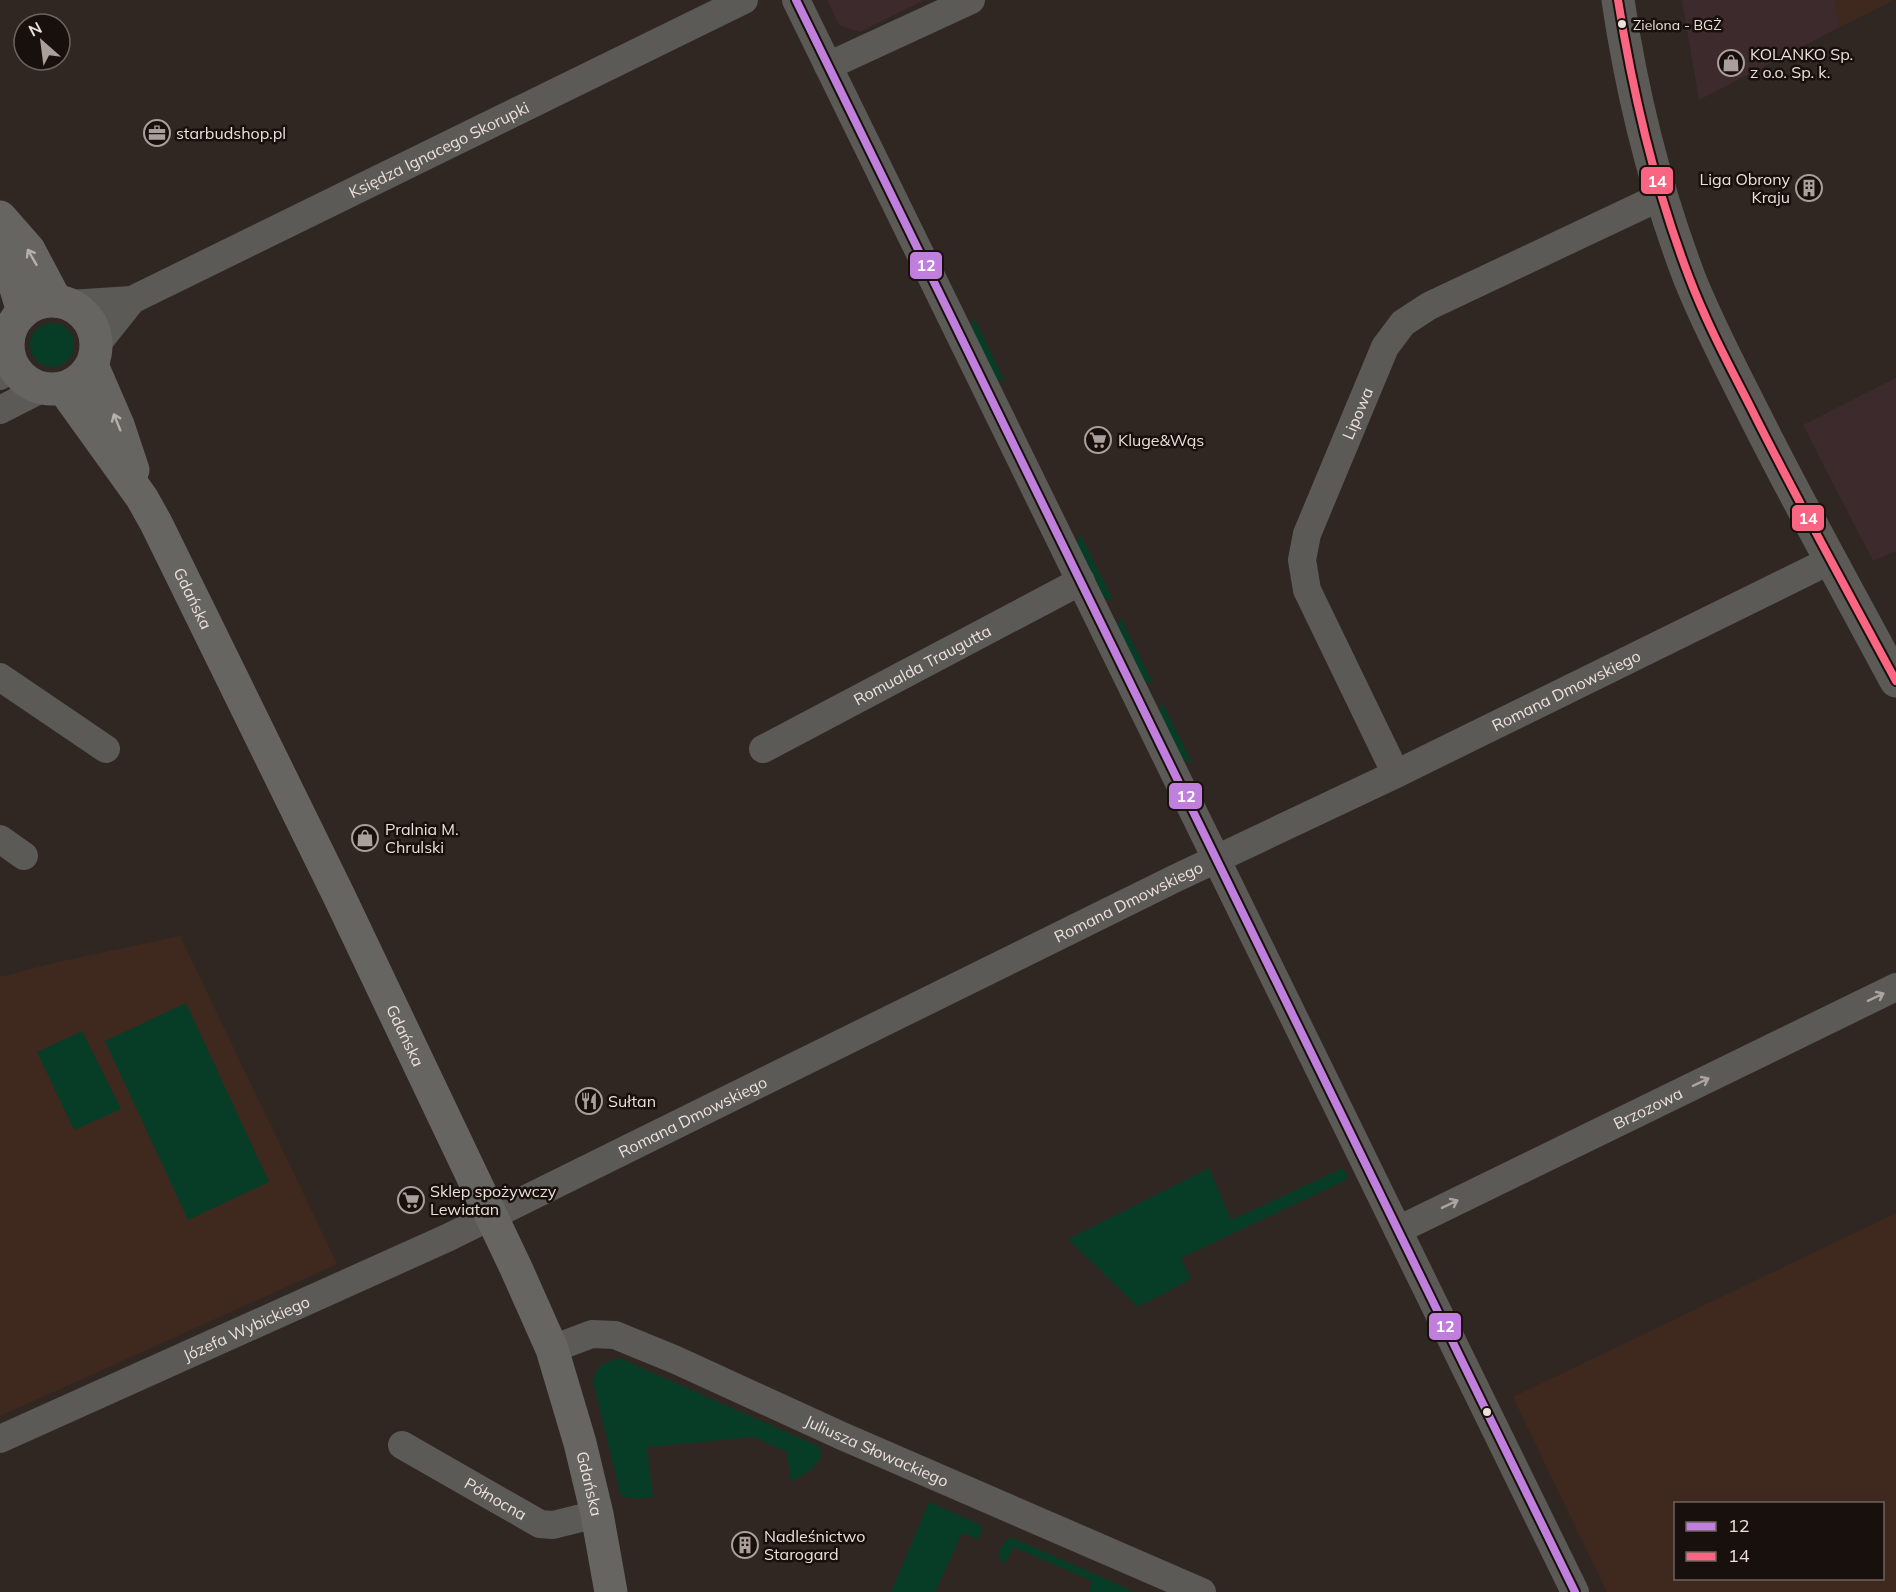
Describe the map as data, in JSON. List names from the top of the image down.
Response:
{
  "streets": {
    "main road": ["Gdańska"],
    "street": [
      "Księdza Ignacego Skorupki",
      "Lipowa",
      "Romualda Traugutta",
      "Romana Dmowskiego",
      "Brzozowa",
      "Józefa Wybickiego",
      "Juliusza Słowackiego",
      "Północna"
    ]
  },
  "crossings": [
    ["Księdza Ignacego Skorupki", "Gdańska"],
    ["Lipowa", "Romana Dmowskiego"],
    ["Gdańska", "Romana Dmowskiego"],
    ["Gdańska", "Józefa Wybickiego"],
    ["Gdańska", "Juliusza Słowackiego"],
    ["Gdańska", "Północna"],
    ["Romana Dmowskiego", "Józefa Wybickiego"]
  ],
  "one_way": ["Brzozowa"],
  "places": {
    "other": ["Zielona - BGŻ"],
    "shop": ["KOLANKO Sp. z o.o. Sp. k.", "Pralnia M. Chrulski"],
    "office": ["starbudshop.pl"],
    "building": ["Liga Obrony Kraju", "Nadleśnictwo Starogard"],
    "supermarket": ["Kluge&Wąs", "Sklep spożywczy Lewiatan"],
    "restaurant": ["Sułtan"]
  },
  "lines": ["transit line 12", "transit line 14"],
  "legend": ["12", "14"],
  "north": "top left"
}
